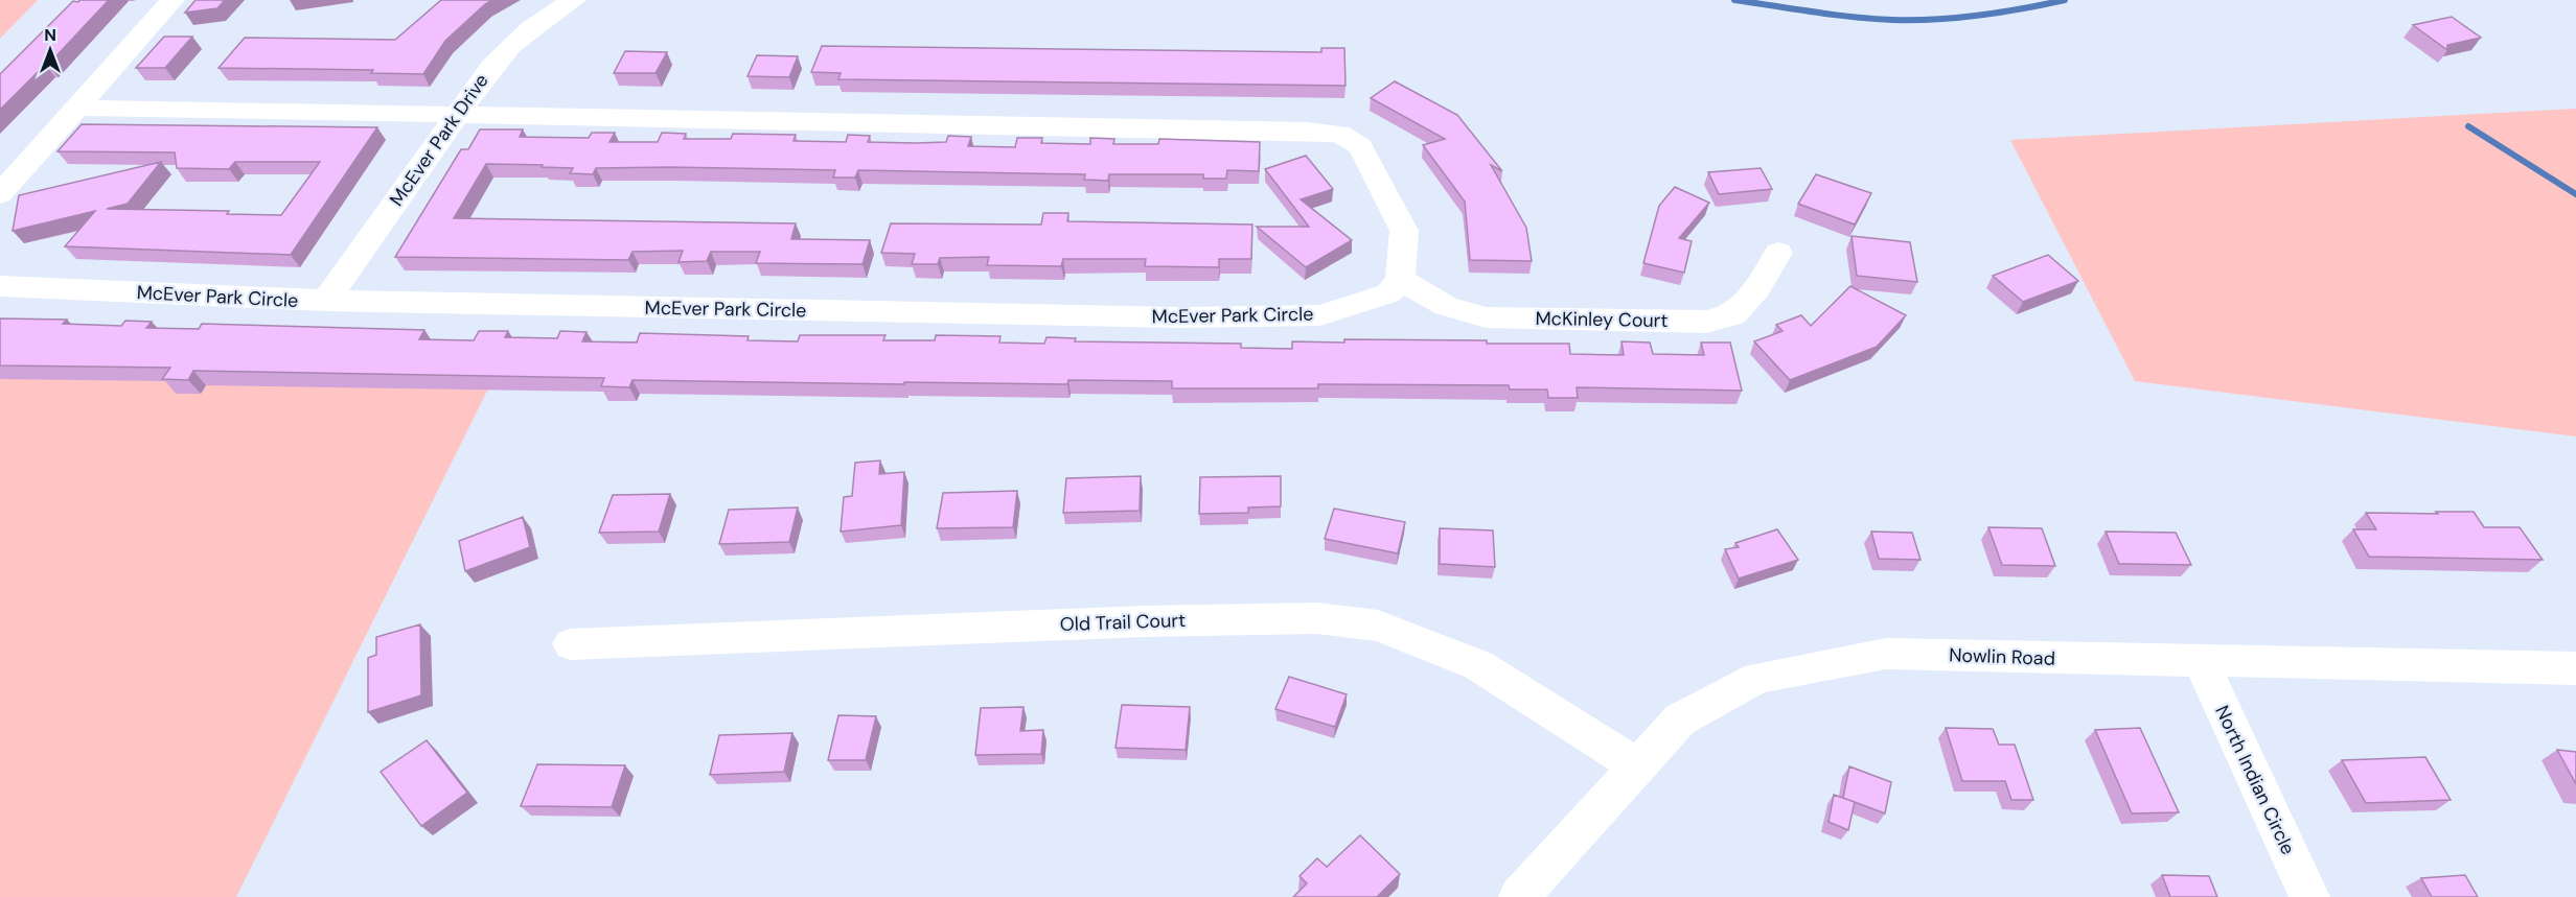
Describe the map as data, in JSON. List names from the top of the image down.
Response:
{
  "streets": {
    "street": [
      "McEver Park Drive",
      "McEver Park Circle",
      "McKinley Court",
      "Old Trail Court",
      "Nowlin Road",
      "North Indian Circle"
    ]
  },
  "crossings": [
    ["McEver Park Drive", "McEver Park Circle"],
    ["McEver Park Circle", "McKinley Court"],
    ["Old Trail Court", "Nowlin Road"],
    ["Nowlin Road", "North Indian Circle"]
  ],
  "north": "top"
}
